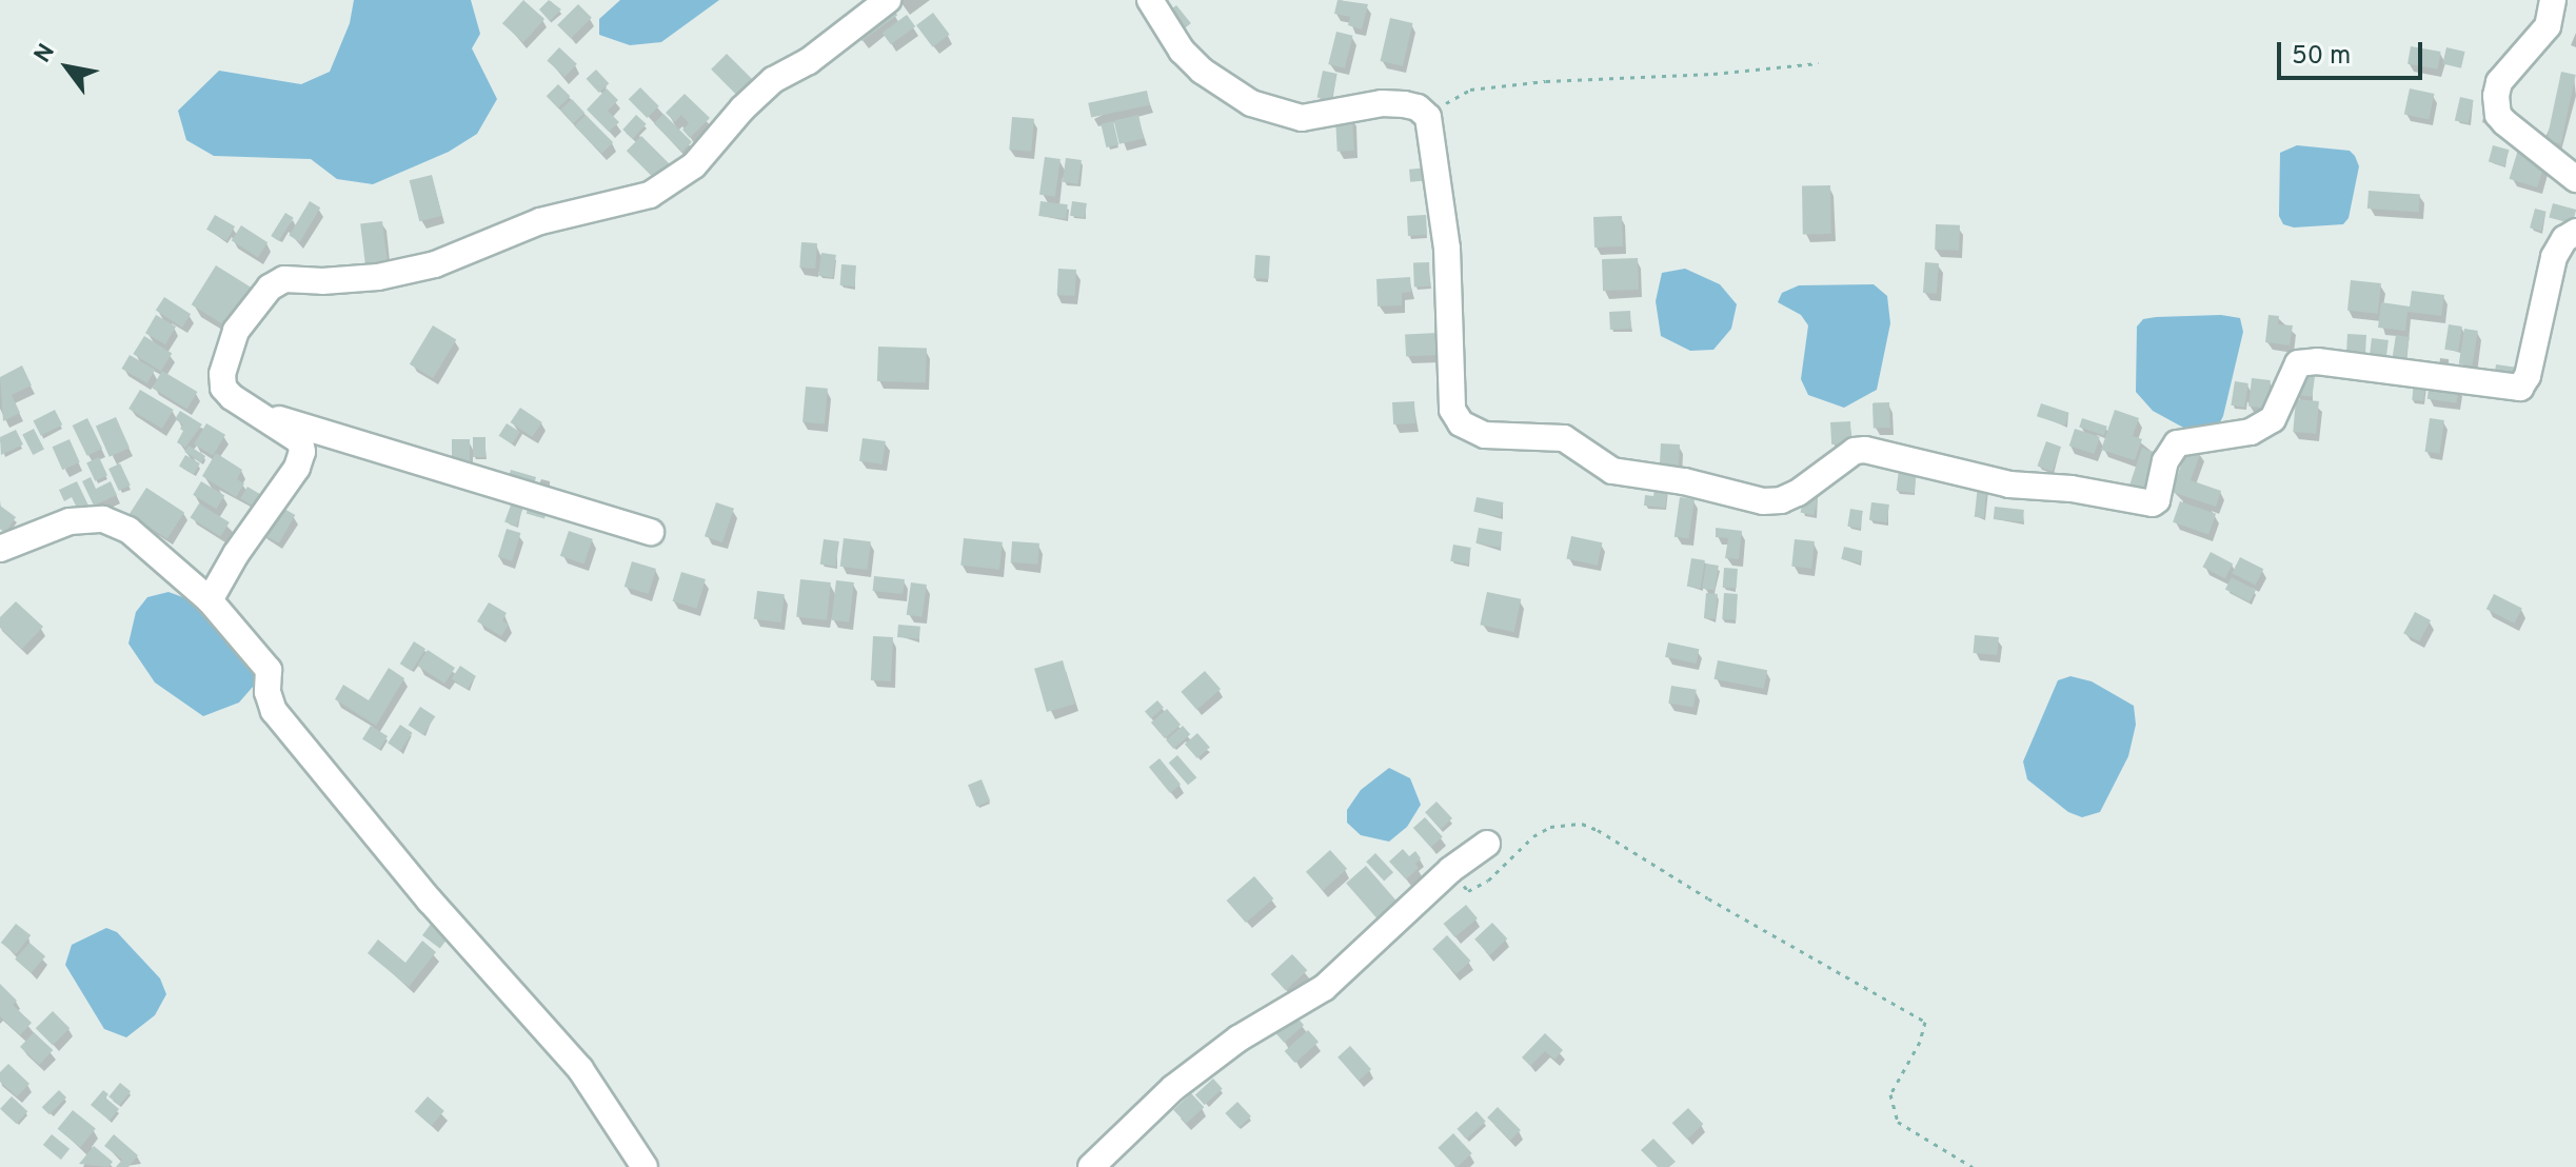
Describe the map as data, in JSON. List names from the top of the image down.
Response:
{
  "scale_bar": "50 m",
  "north": "top left"
}
